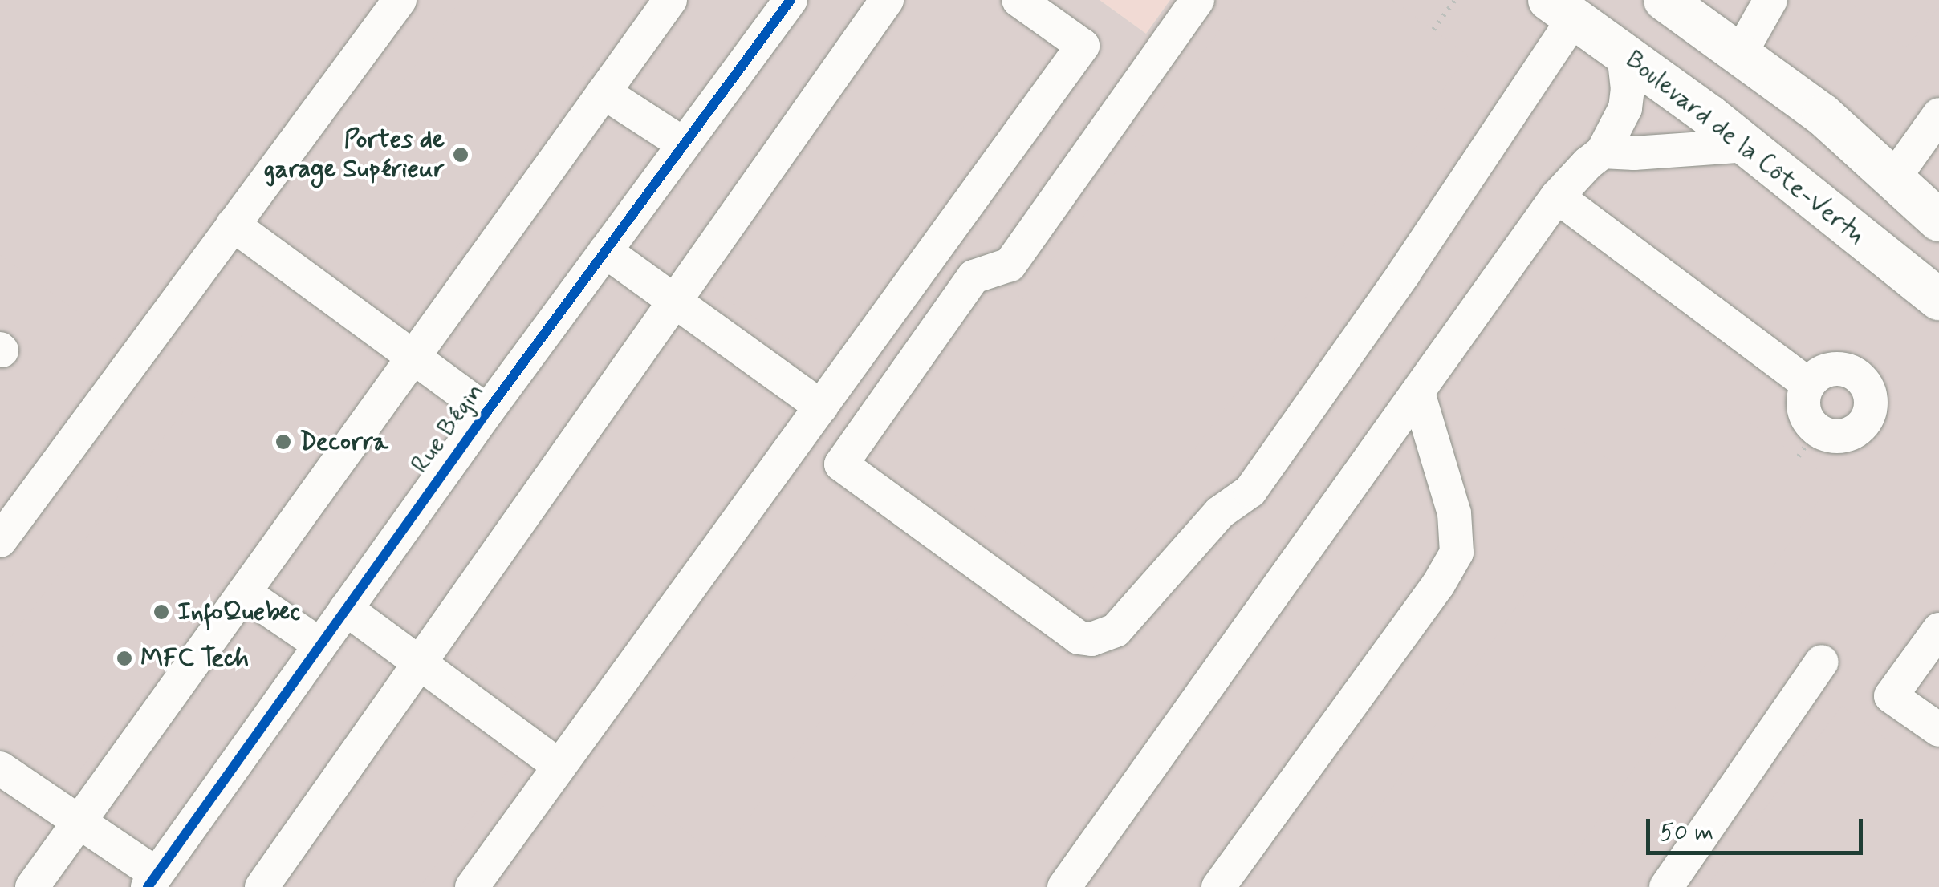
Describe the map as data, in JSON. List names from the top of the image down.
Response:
{
  "streets": {
    "main road": ["Boulevard de la Côte-Vertu"],
    "street": ["Rue Bégin"]
  },
  "places": [
    "Portes de garage Supérieur",
    "Decorra",
    "InfoQuebec",
    "MFC Tech"
  ],
  "scale_bar": "50 m"
}
